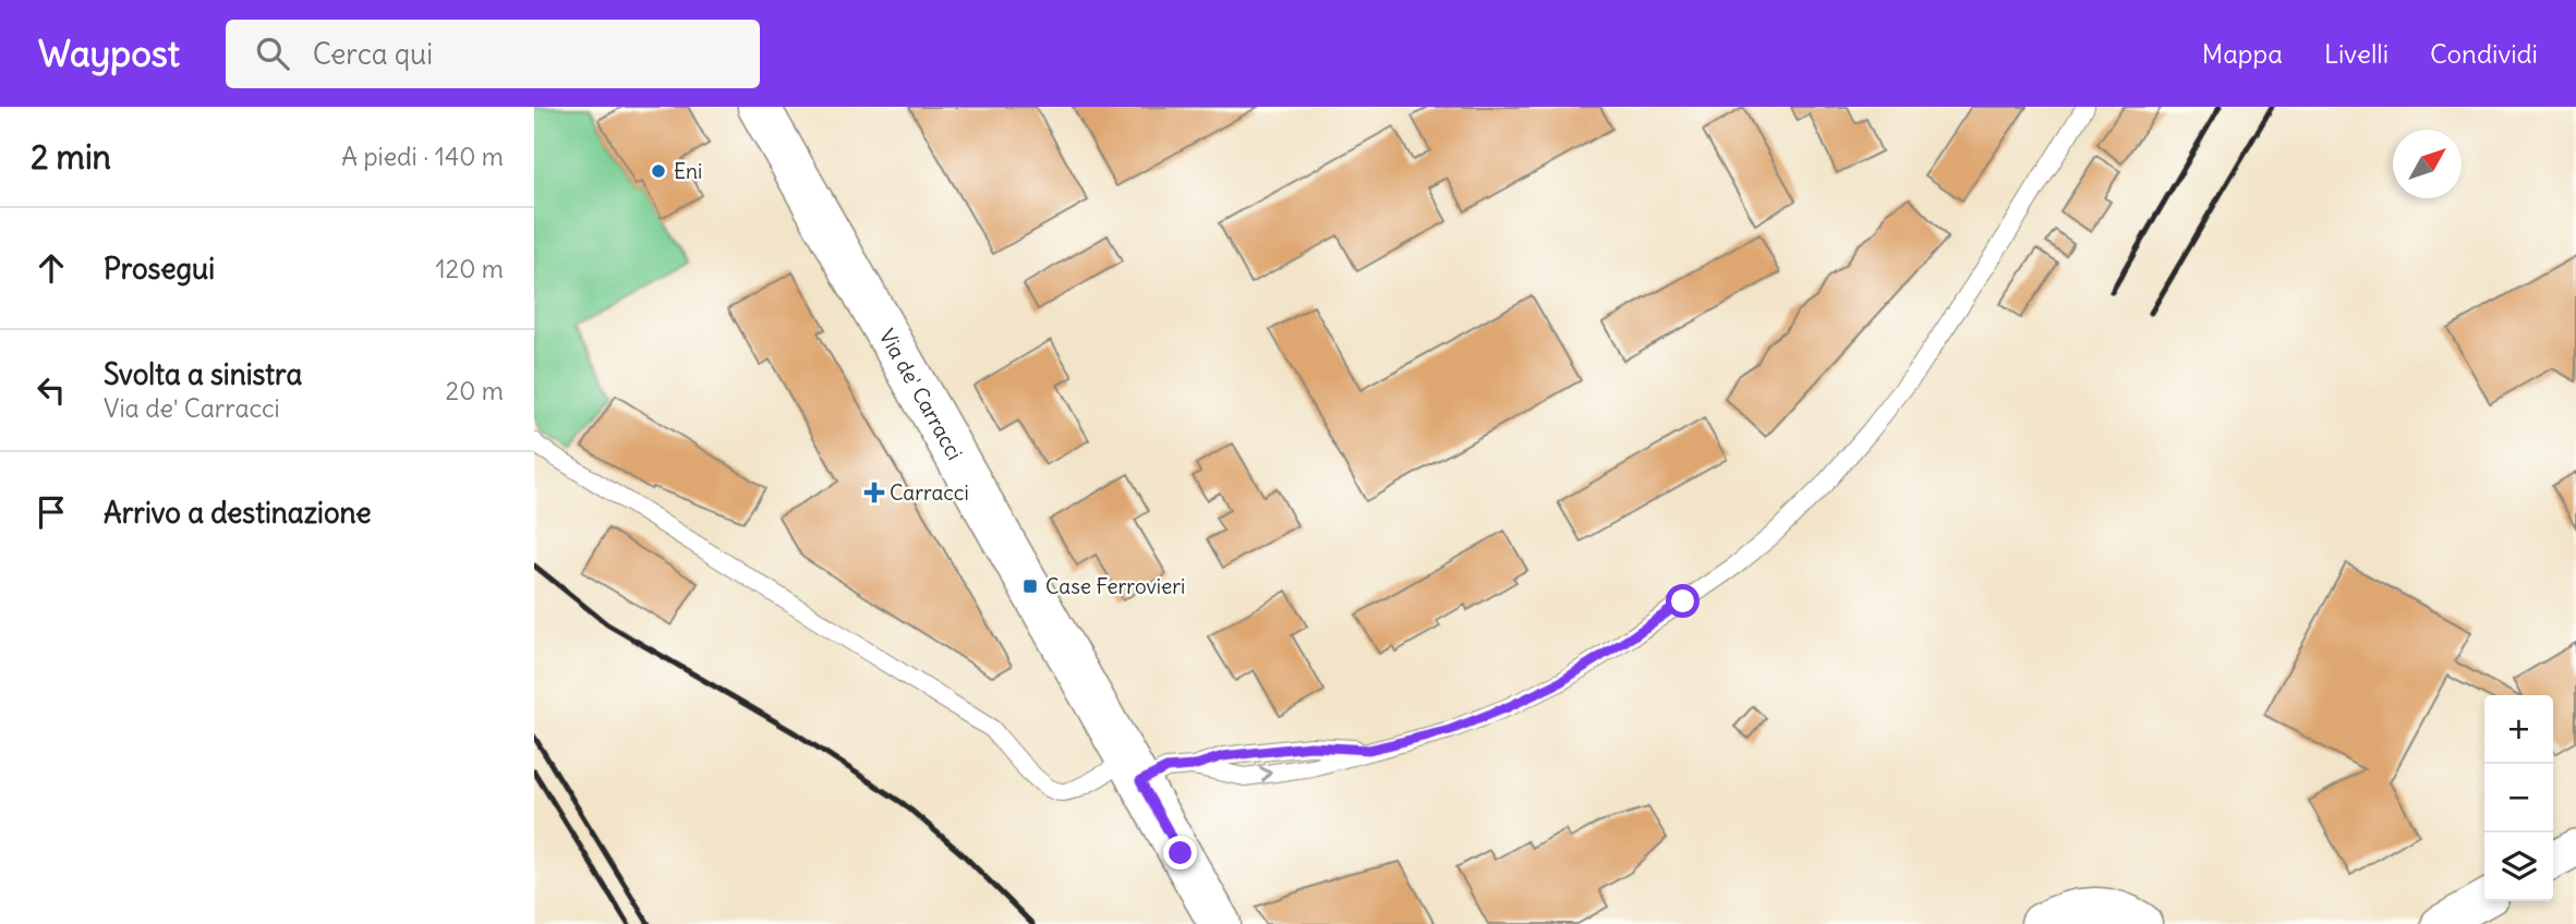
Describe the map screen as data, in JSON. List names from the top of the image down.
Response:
{
  "streets": {
    "street": ["Via de' Carracci"]
  },
  "places": {
    "other": ["Eni"],
    "health": ["Carracci"],
    "transit": ["Case Ferrovieri"]
  },
  "north": "top right",
  "page": {
    "header": "Waypost",
    "search": "Cerca qui",
    "nav": ["Mappa", "Livelli", "Condividi"],
    "heading": ["2 min", "A piedi · 140 m"],
    "list": [
      ["Prosegui", "120 m"],
      ["Svolta a sinistra", "Via de' Carracci", "20 m"],
      "Arrivo a destinazione"
    ],
    "map_buttons": ["+", "−"]
  }
}
